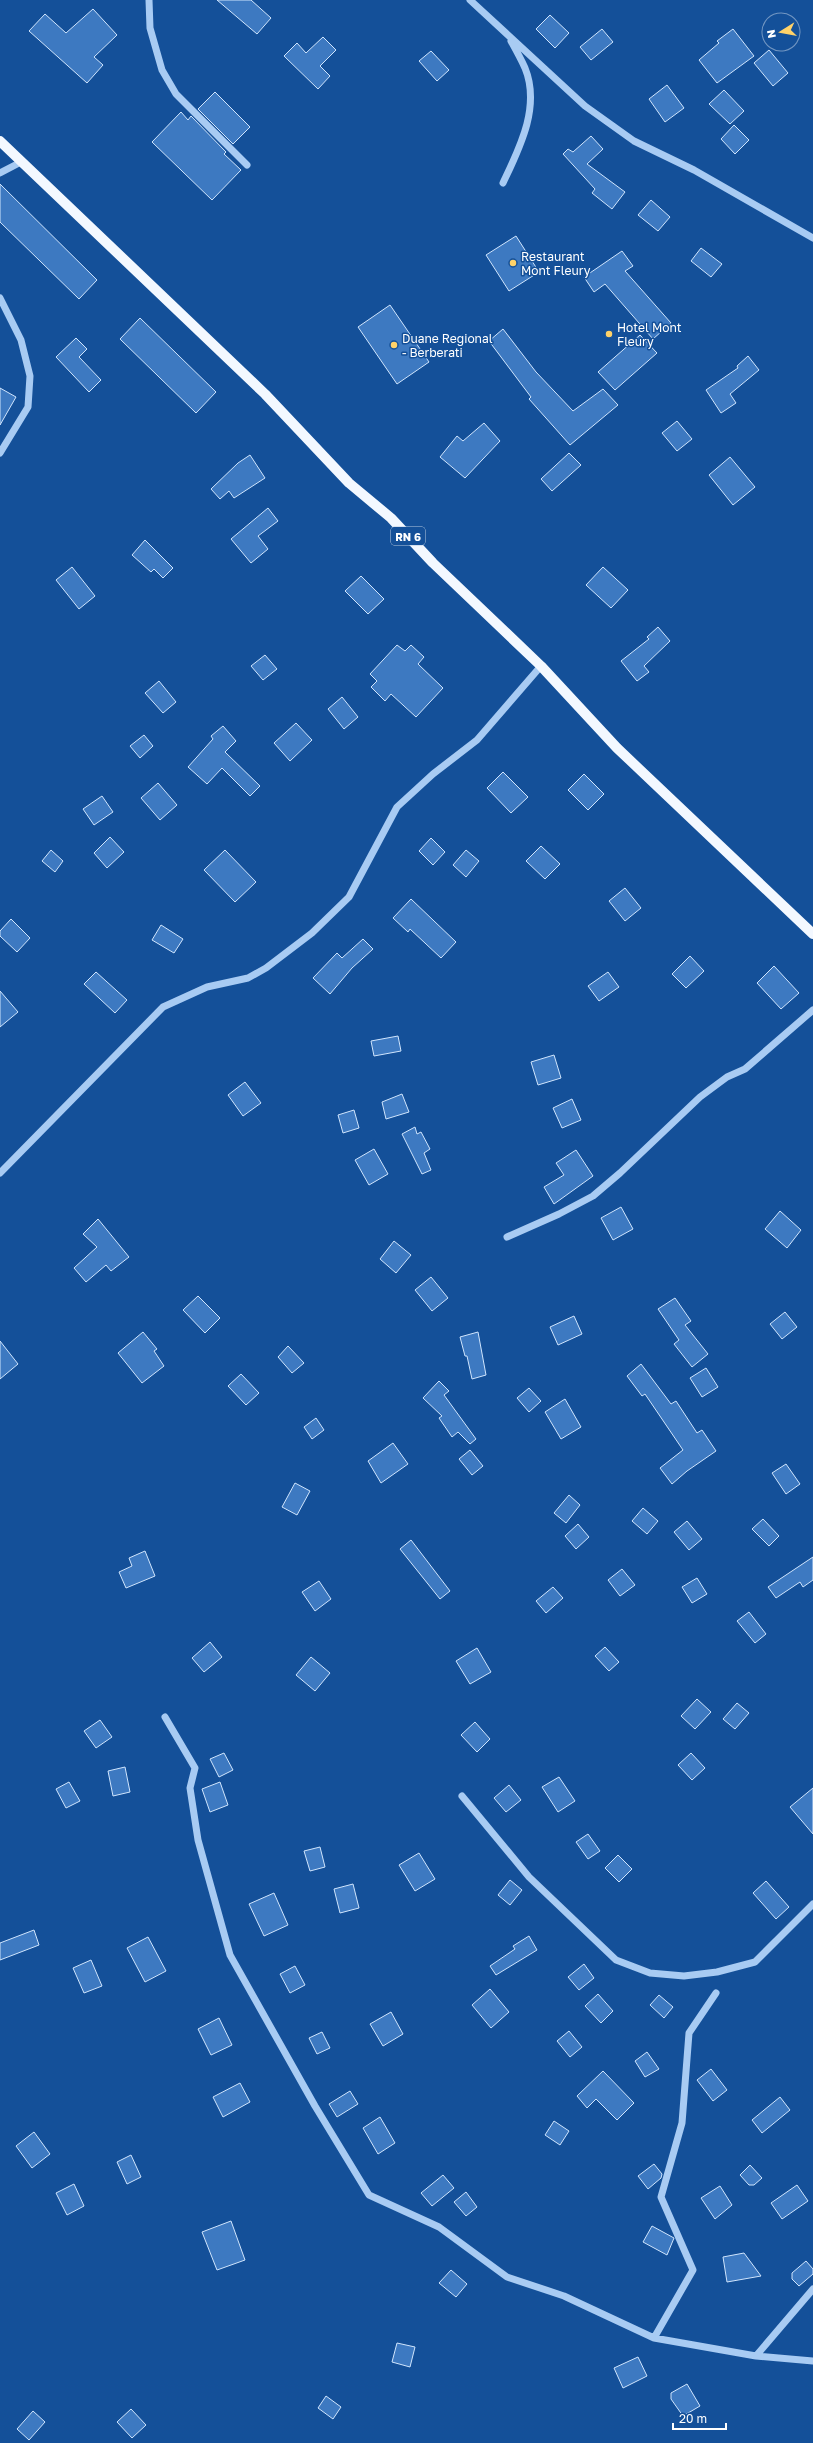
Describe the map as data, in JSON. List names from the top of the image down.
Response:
{
  "streets": {
    "main road": ["RN 6"]
  },
  "places": ["Restaurant Mont Fleury", "Hotel Mont Fleury", "Duane Regional - Berberati"],
  "scale_bar": "20 m",
  "north": "left"
}
